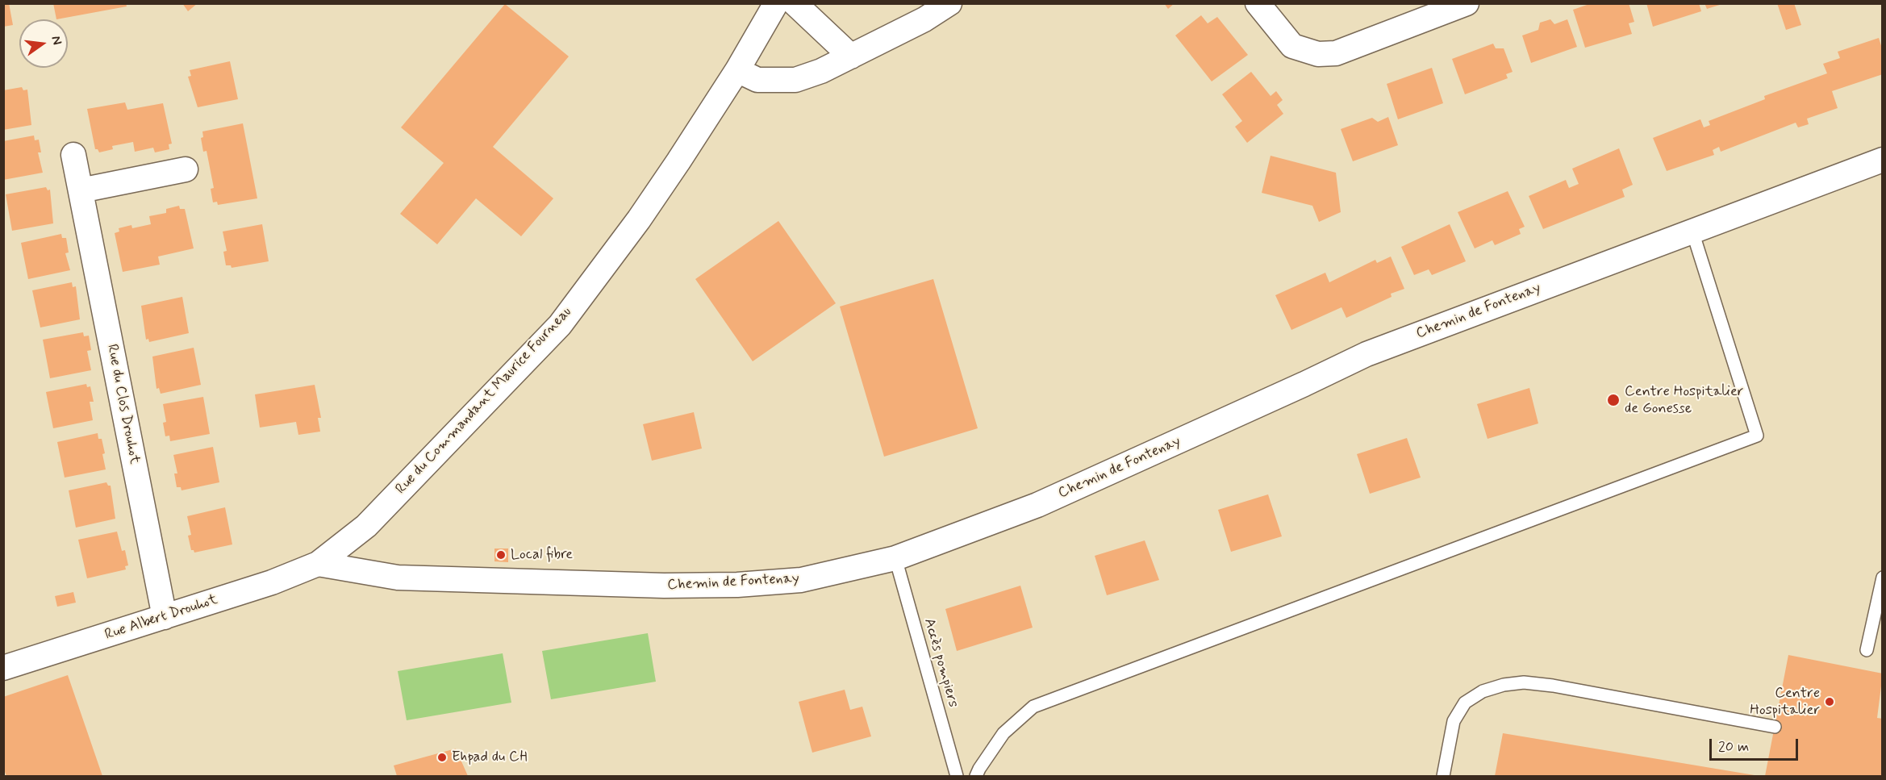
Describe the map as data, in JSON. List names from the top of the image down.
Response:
{
  "streets": {
    "street": [
      "Chemin de Fontenay",
      "Rue du Commandant Maurice Fourneau",
      "Rue du Clos Drouhot",
      "Rue Albert Drouhot"
    ],
    "lane": ["Accès pompiers"]
  },
  "crossings": [
    ["Chemin de Fontenay", "Rue du Commandant Maurice Fourneau"],
    ["Chemin de Fontenay", "Rue Albert Drouhot"],
    ["Chemin de Fontenay", "Accès pompiers"],
    ["Rue du Commandant Maurice Fourneau", "Rue Albert Drouhot"],
    ["Rue du Clos Drouhot", "Rue Albert Drouhot"]
  ],
  "places": [
    "Centre Hospitalier de Gonesse",
    "Local fibre",
    "Centre Hospitalier",
    "Ehpad du CH"
  ],
  "scale_bar": "20 m",
  "north": "right"
}
